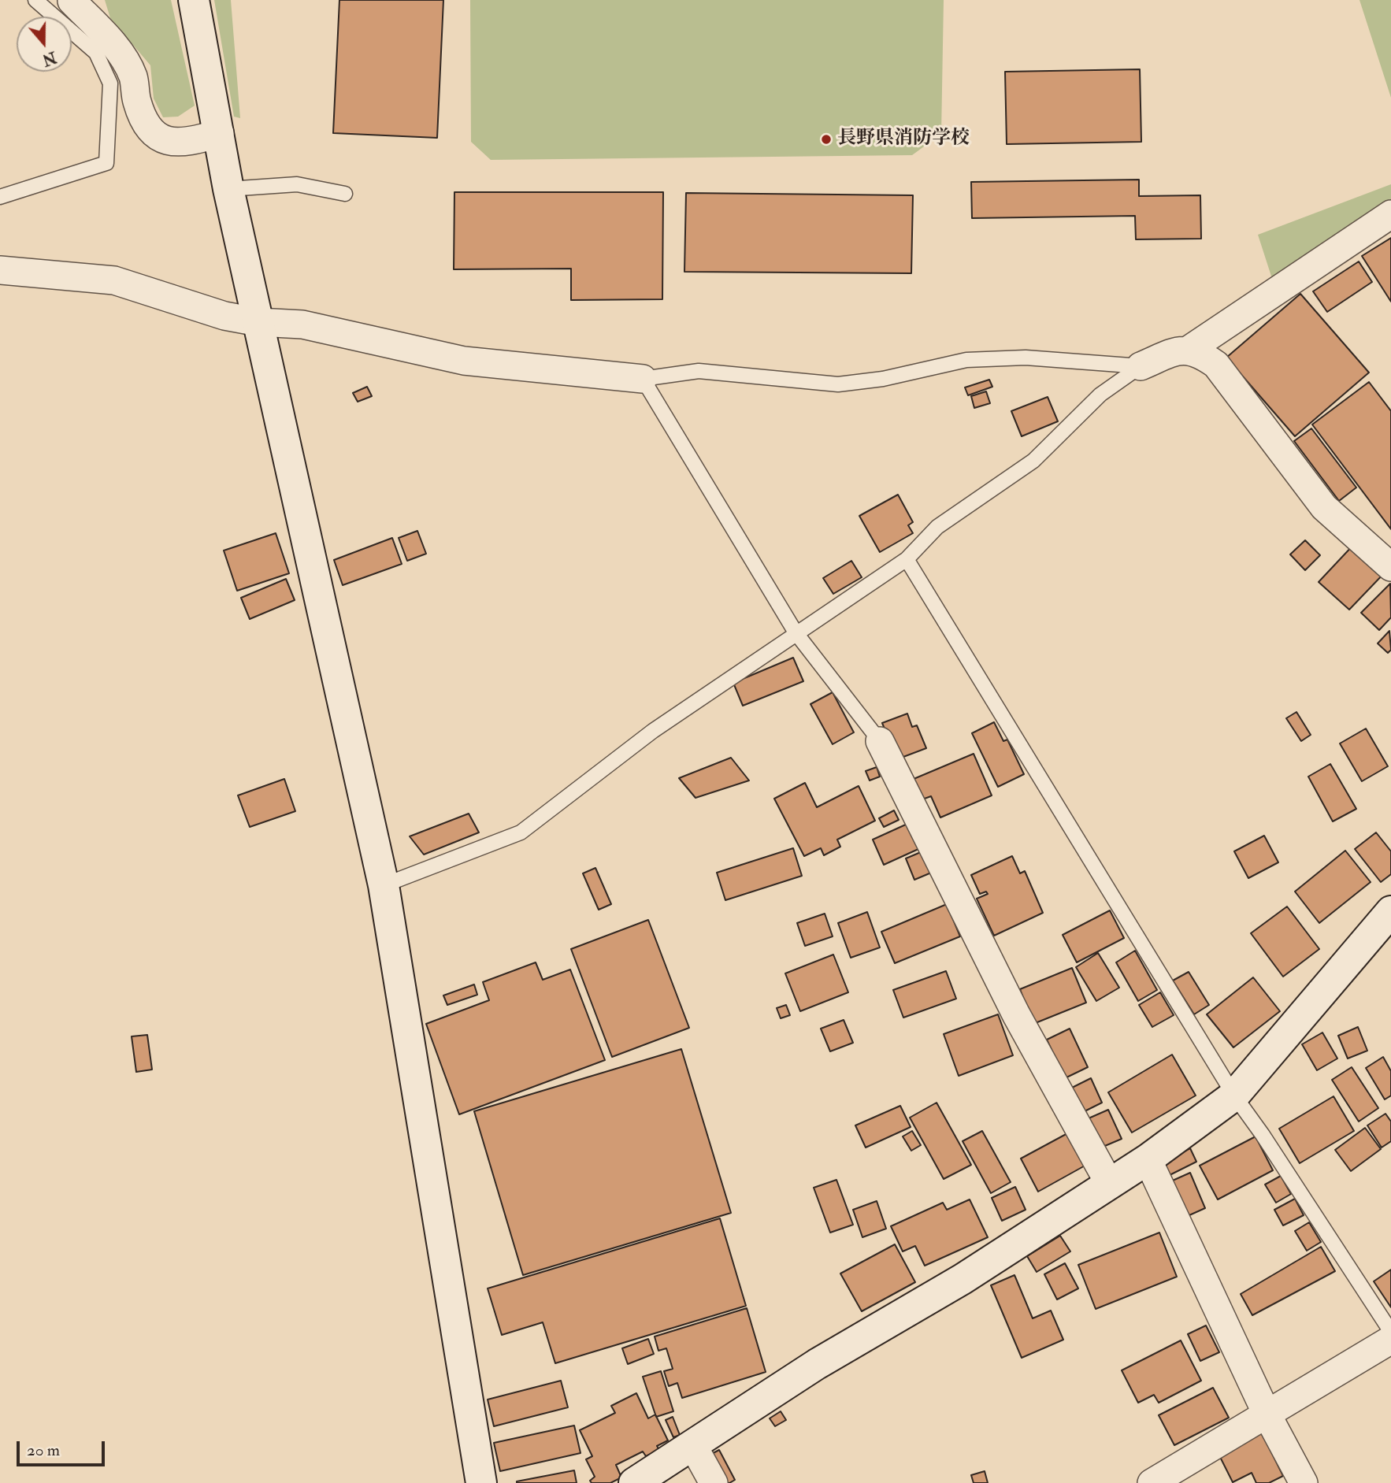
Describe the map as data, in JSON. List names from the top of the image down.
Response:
{
  "places": ["長野県消防学校"],
  "scale_bar": "20 m",
  "north": "bottom"
}
